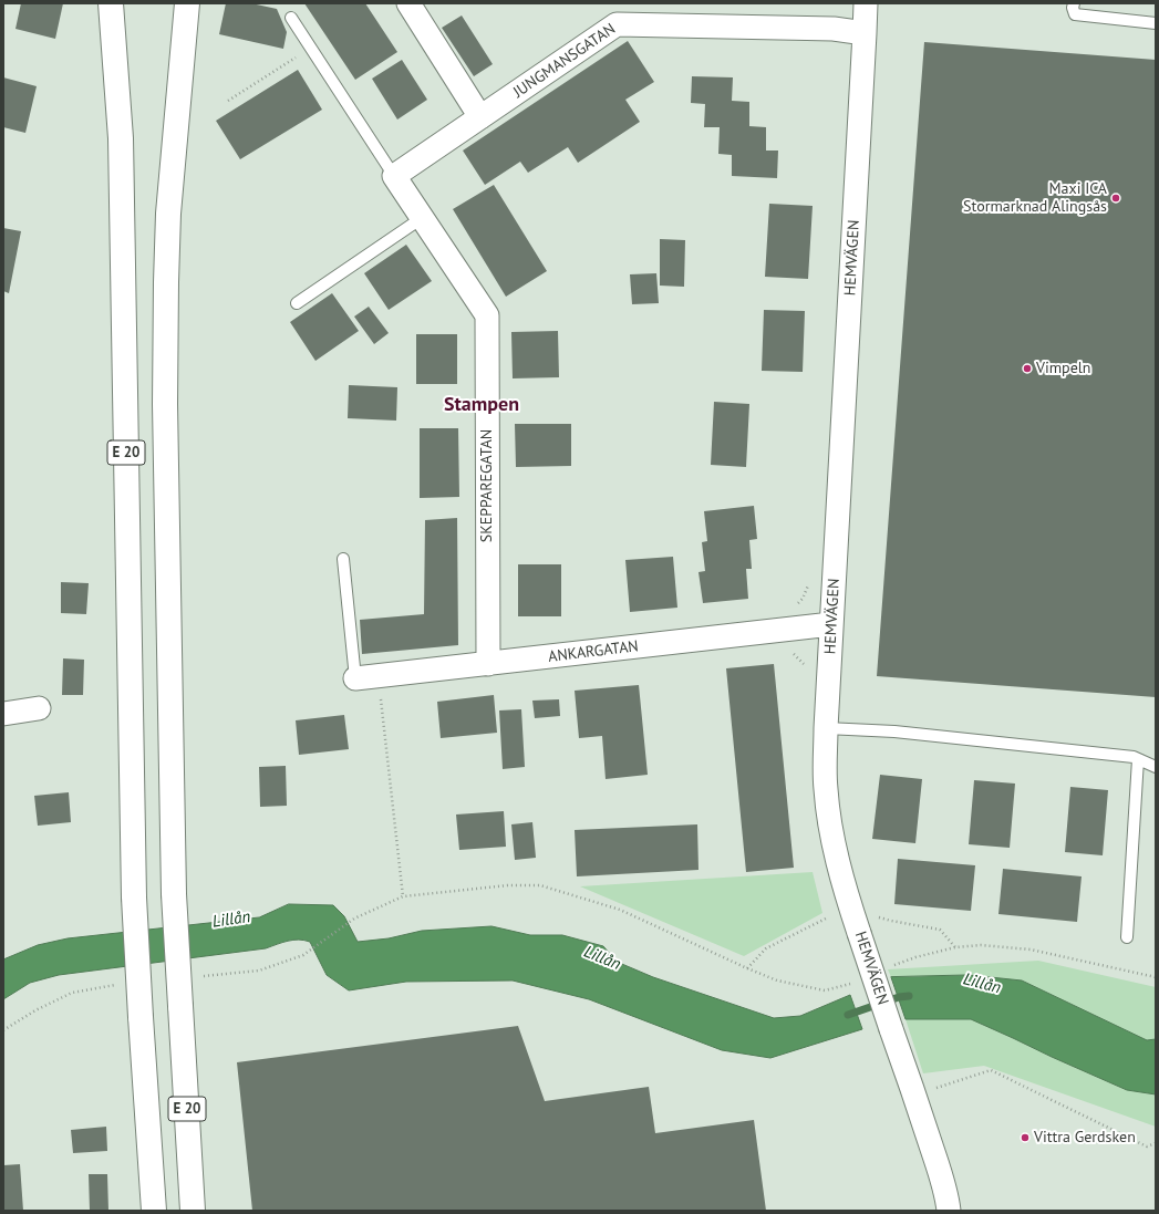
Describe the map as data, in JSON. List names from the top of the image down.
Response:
{
  "streets": {
    "highway": ["E 20"],
    "street": [
      "JUNGMANSGATAN",
      "HEMVÄGEN",
      "SKEPPAREGATAN",
      "ANKARGATAN"
    ]
  },
  "crossings": [
    ["JUNGMANSGATAN", "HEMVÄGEN"],
    ["JUNGMANSGATAN", "SKEPPAREGATAN"],
    ["HEMVÄGEN", "ANKARGATAN"],
    ["SKEPPAREGATAN", "ANKARGATAN"]
  ],
  "districts": ["Stampen"],
  "water": ["Lillån"],
  "places": ["Maxi ICA Stormarknad Alingsås", "Vimpeln", "Vittra Gerdsken"]
}
